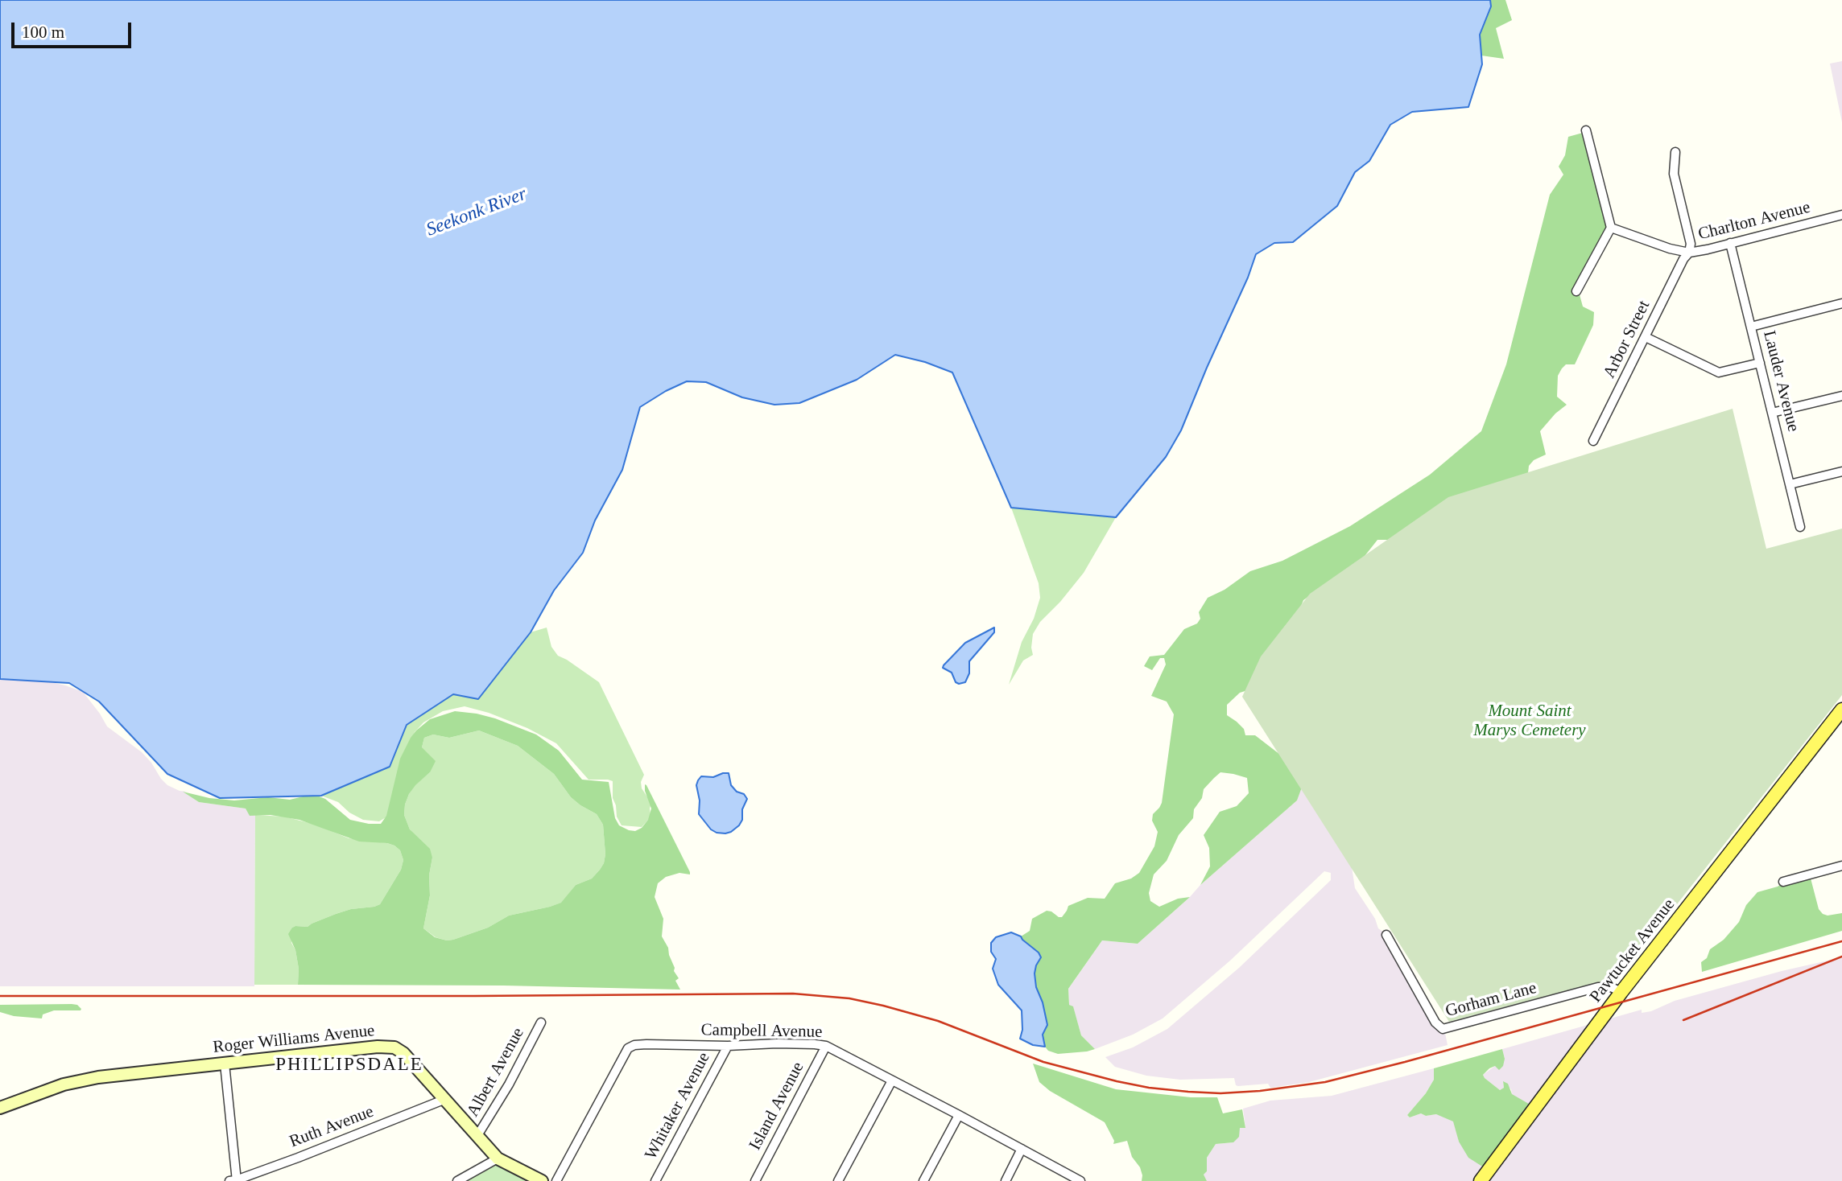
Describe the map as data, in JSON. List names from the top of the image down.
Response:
{
  "streets": {
    "main road": ["Pawtucket Avenue", "Roger Williams Avenue"],
    "street": [
      "Charlton Avenue",
      "Arbor Street",
      "Lauder Avenue",
      "Gorham Lane",
      "Campbell Avenue",
      "Albert Avenue",
      "Whitaker Avenue",
      "Island Avenue",
      "Ruth Avenue"
    ]
  },
  "crossings": [
    ["Charlton Avenue", "Arbor Street"],
    ["Charlton Avenue", "Lauder Avenue"],
    ["Pawtucket Avenue", "Gorham Lane"],
    ["Campbell Avenue", "Whitaker Avenue"],
    ["Campbell Avenue", "Island Avenue"],
    ["Roger Williams Avenue", "Albert Avenue"],
    ["Roger Williams Avenue", "Ruth Avenue"]
  ],
  "districts": ["PHILLIPSDALE"],
  "water": ["Seekonk River"],
  "parks": ["Mount Saint Marys Cemetery"],
  "scale_bar": "100 m"
}
